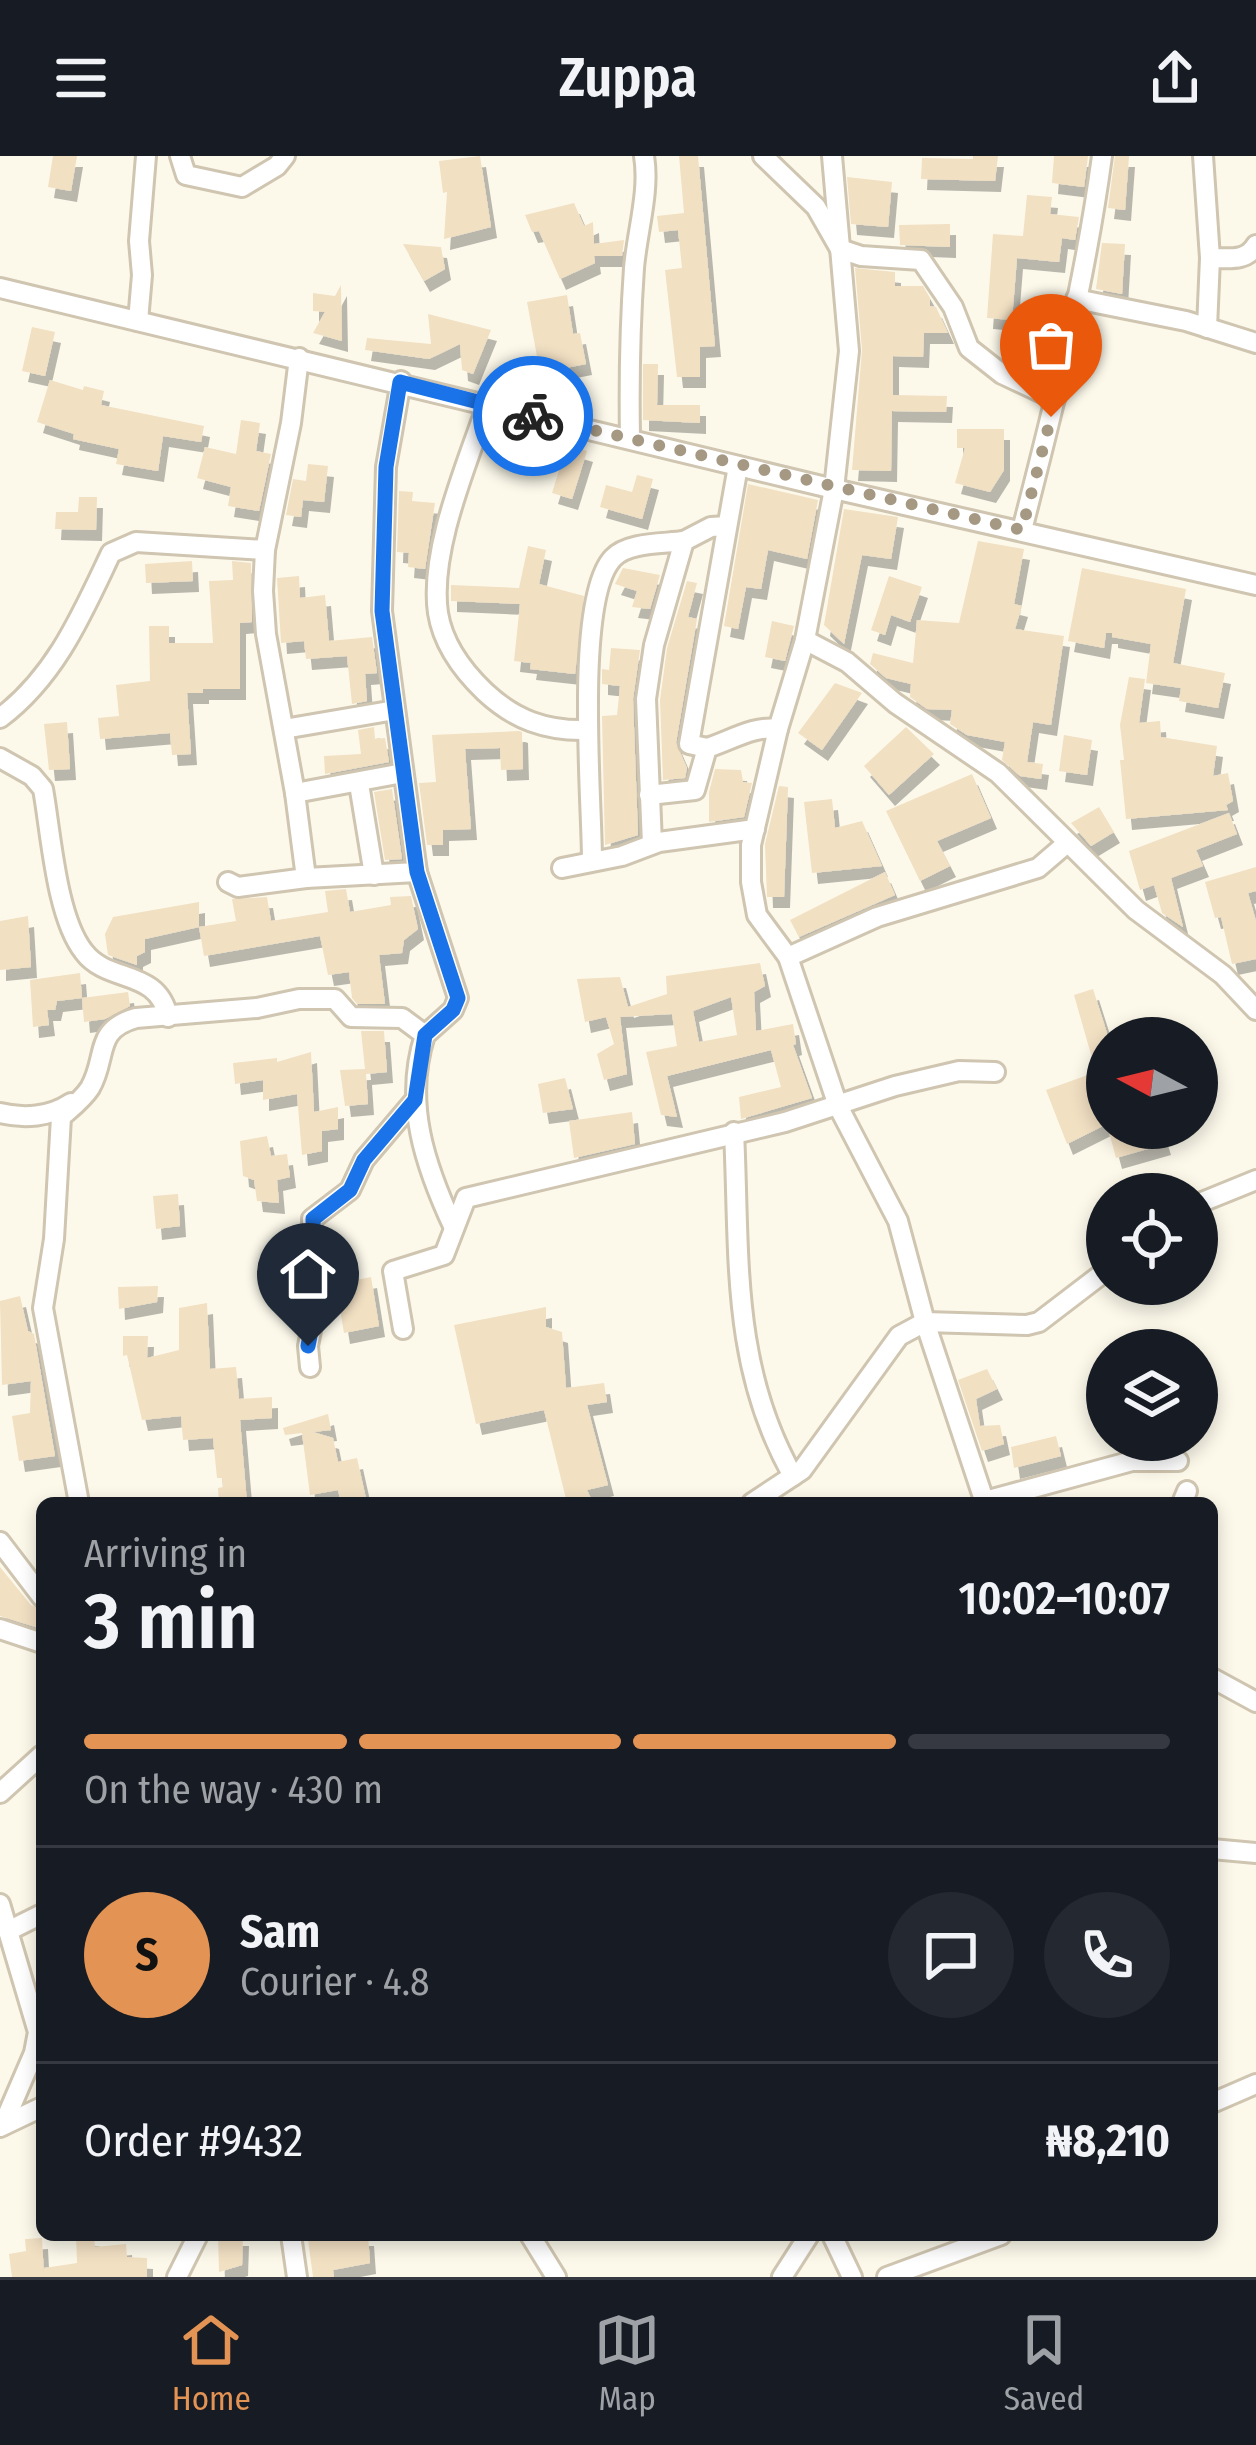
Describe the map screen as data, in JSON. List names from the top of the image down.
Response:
{
  "north": "left",
  "page": {
    "header": "Zuppa",
    "heading": ["3 min", "Arriving in", "10:02–10:07"],
    "panel": [
      "Sam",
      "Courier · 4.8",
      "Order #9432",
      "₦8,210"
    ],
    "bar": "On the way · 430 m",
    "round": "S",
    "tabs": ["Home", "Map", "Saved"]
  }
}
